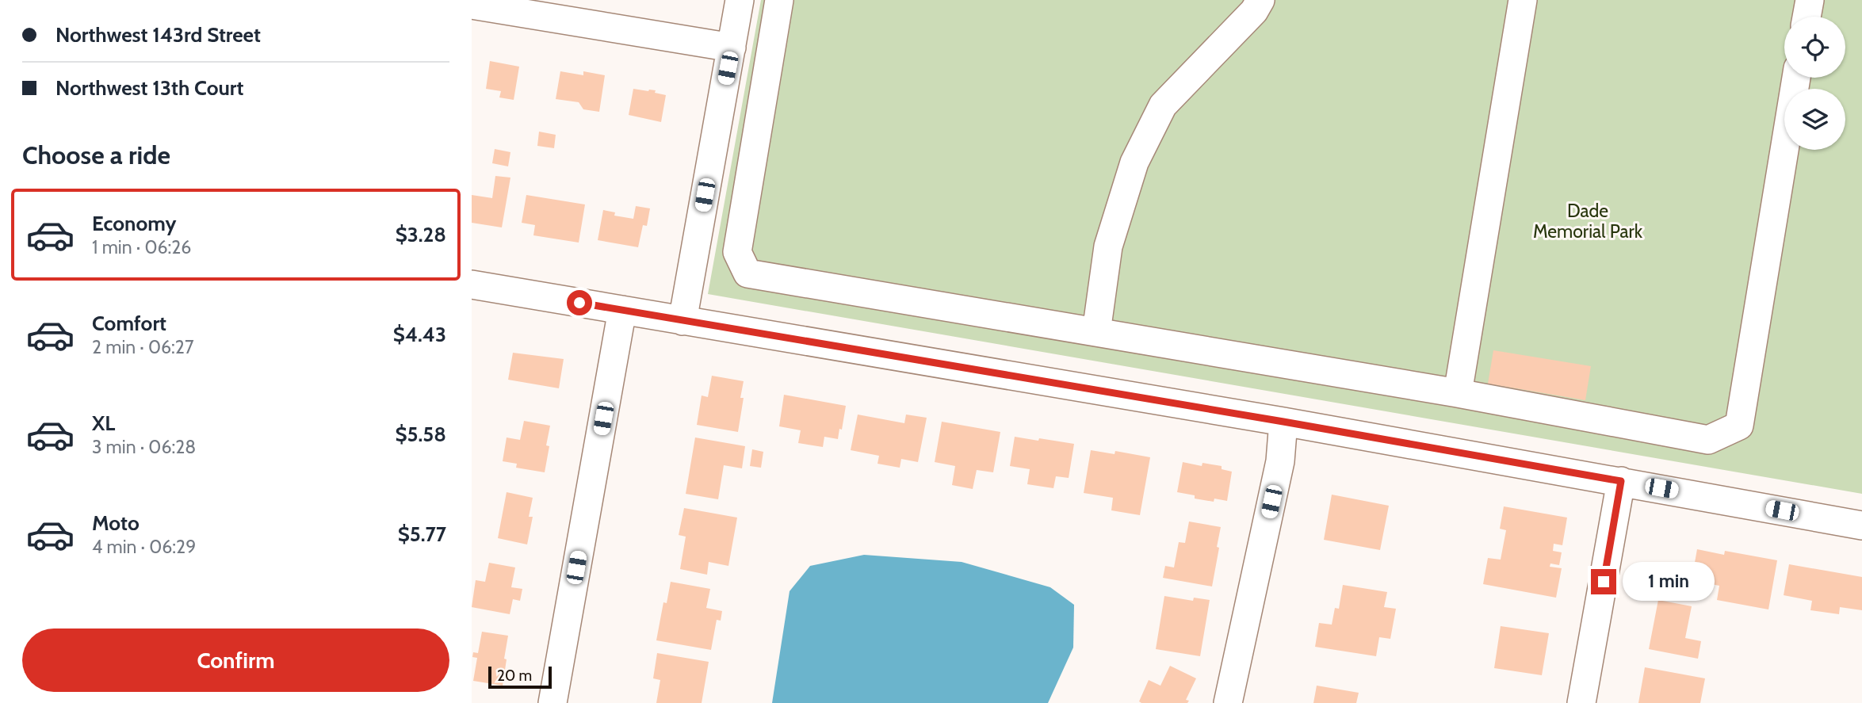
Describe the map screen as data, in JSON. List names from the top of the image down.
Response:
{
  "parks": ["Dade Memorial Park"],
  "scale_bar": "20 m",
  "page": {
    "banner": ["Northwest 143rd Street", "Northwest 13th Court"],
    "heading": "Choose a ride",
    "list": [
      {
        "name": "Economy",
        "note": "1 min · 06:26",
        "value": "$3.28"
      },
      {
        "name": "Comfort",
        "note": "2 min · 06:27",
        "value": "$4.43"
      },
      {
        "name": "XL",
        "note": "3 min · 06:28",
        "value": "$5.58"
      },
      {
        "name": "Moto",
        "note": "4 min · 06:29",
        "value": "$5.77"
      }
    ],
    "bubble": "1 min",
    "buttons": "Confirm",
    "scale": "20 m"
  }
}
